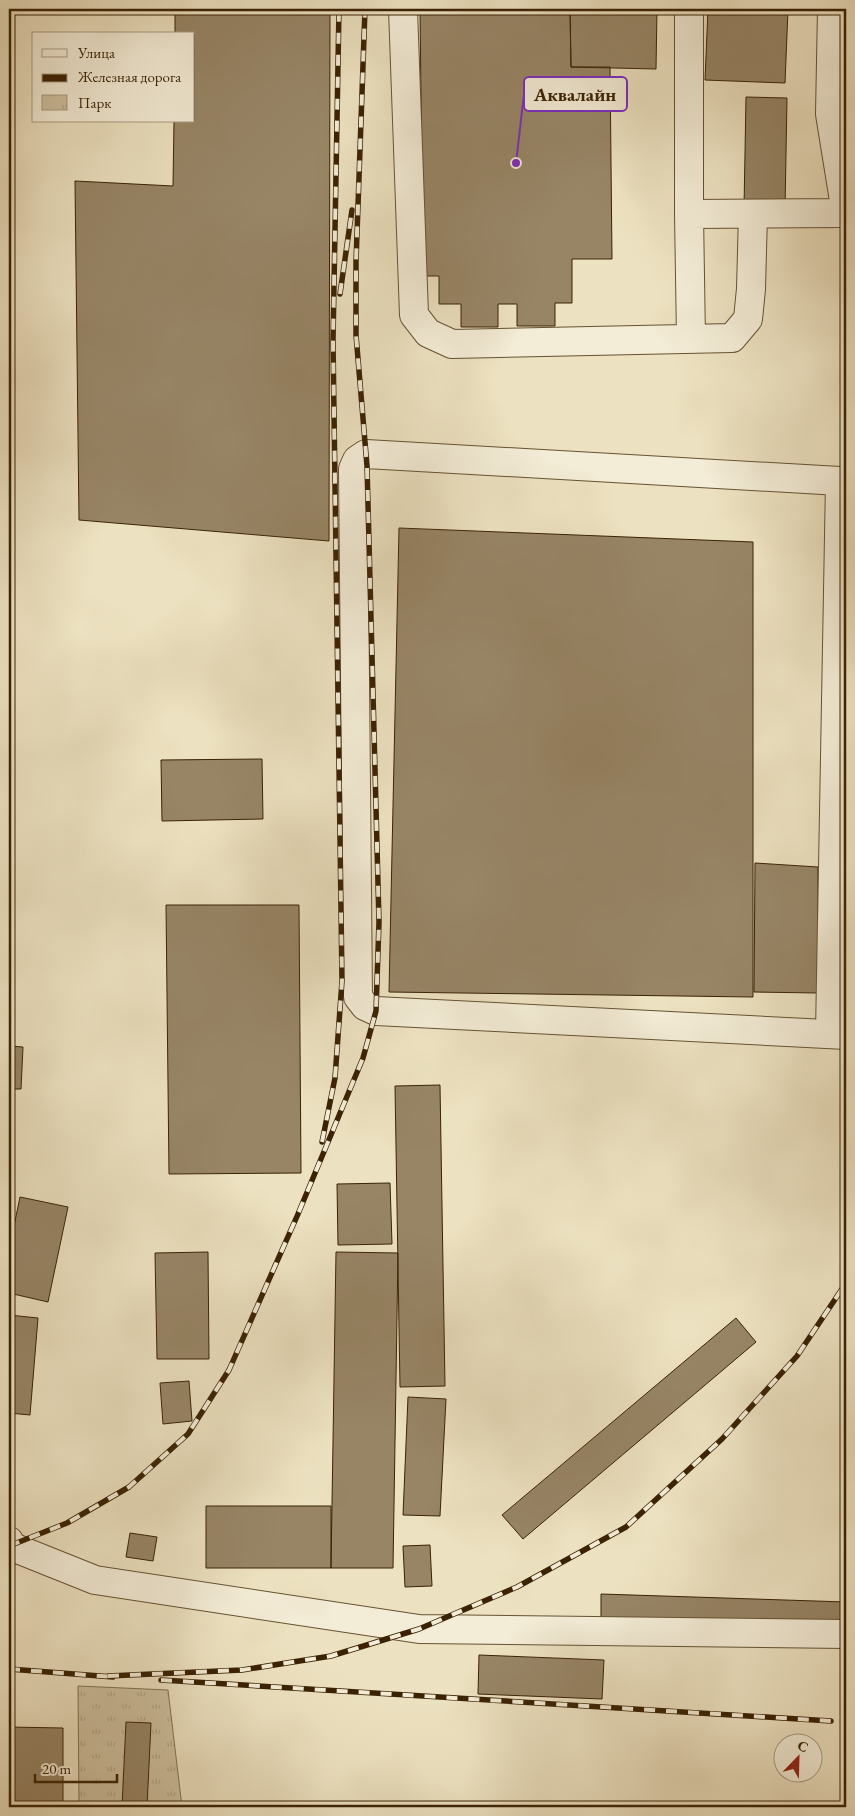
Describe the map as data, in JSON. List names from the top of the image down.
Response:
{
  "places": ["Аквалайн"],
  "legend": ["Улица", "Железная дорога", "Парк"],
  "scale_bar": "20 m",
  "north": "top right"
}
